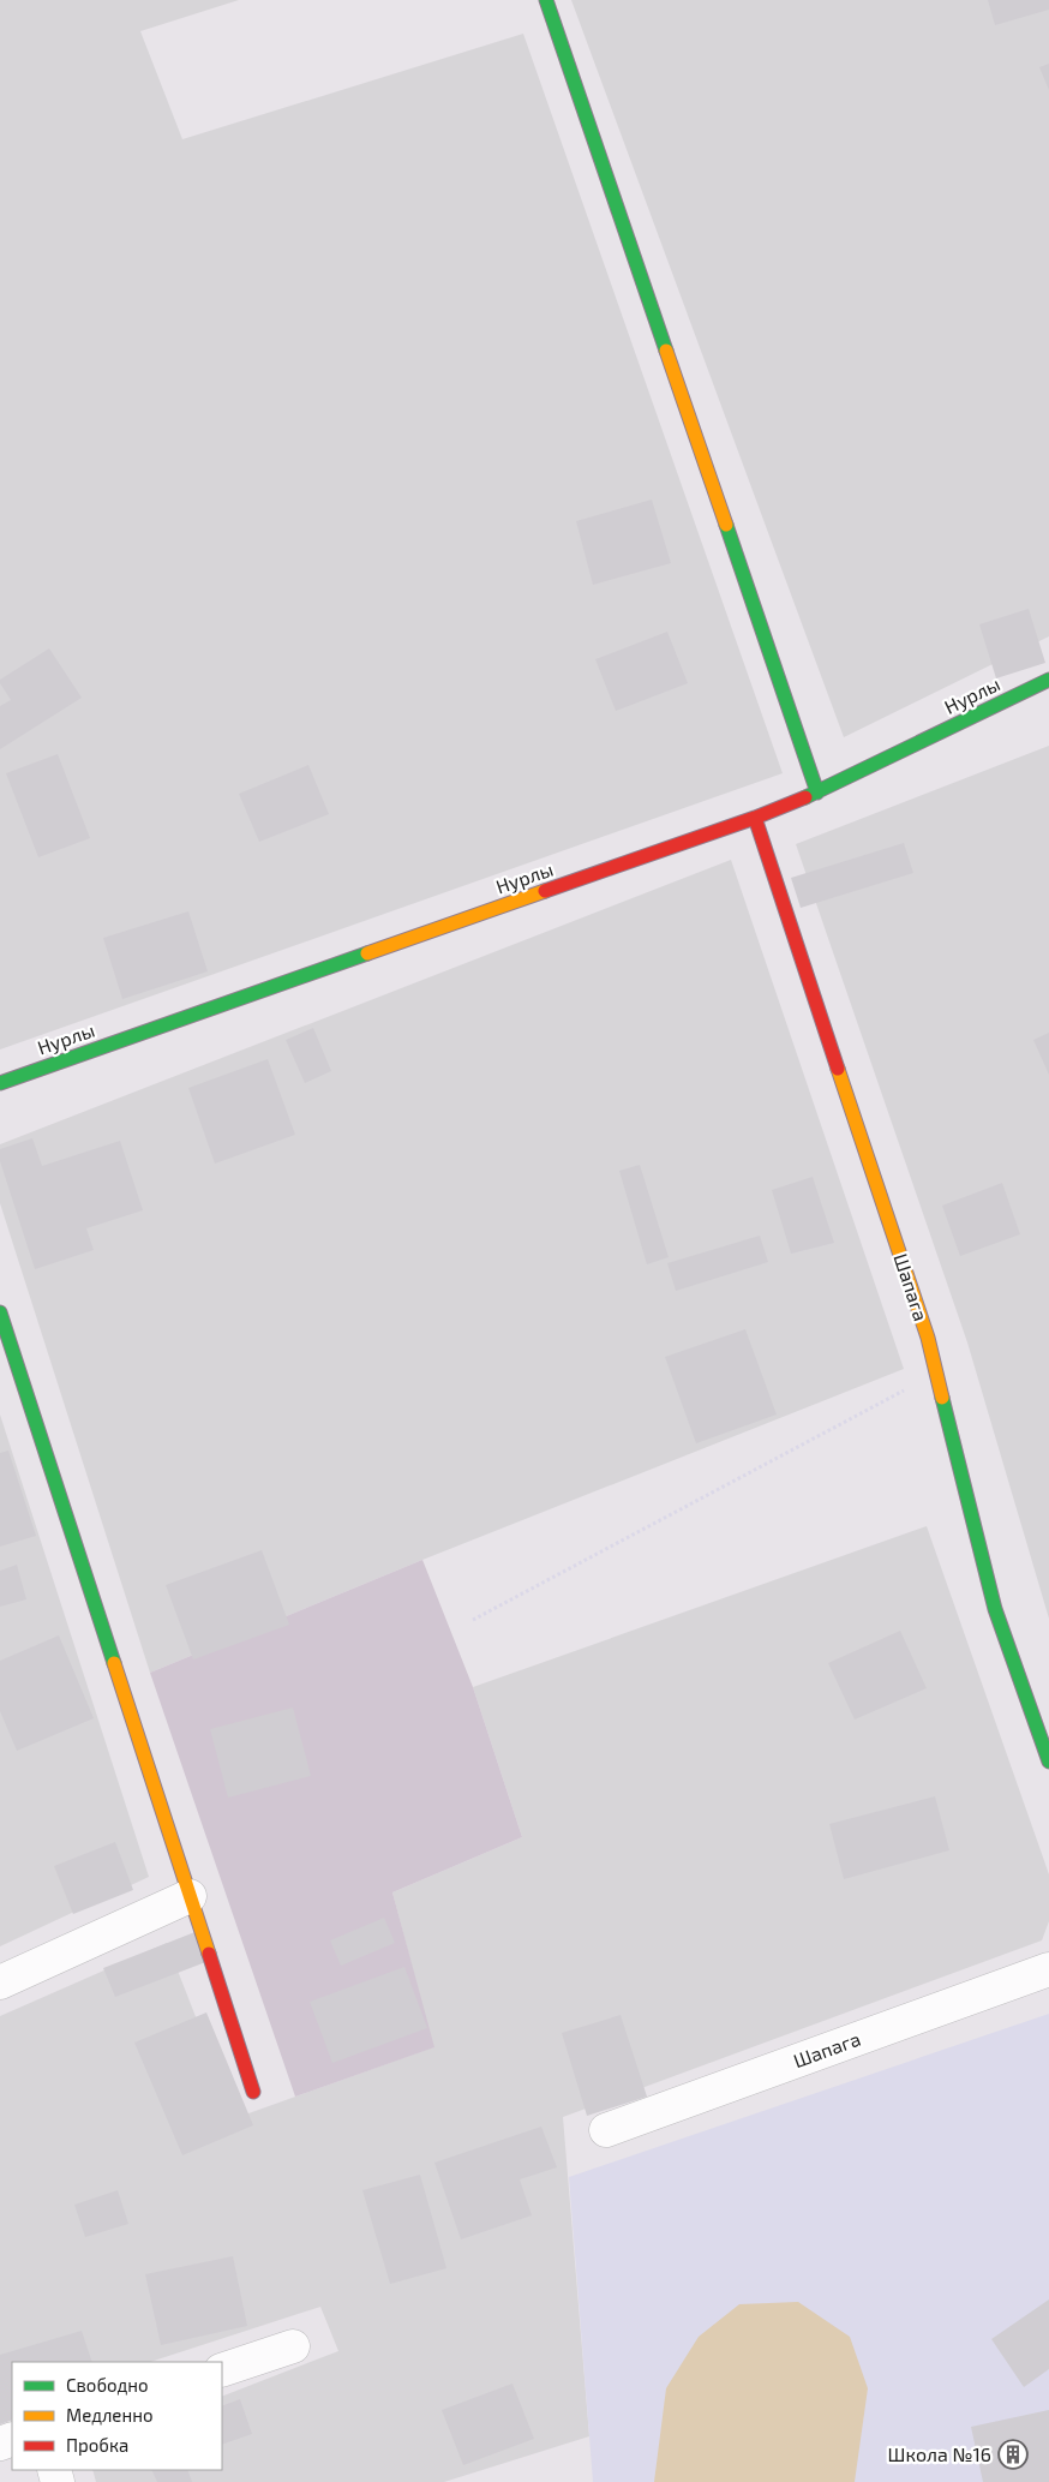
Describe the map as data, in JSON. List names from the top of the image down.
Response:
{
  "streets": {
    "street": ["Нурлы", "Шапага"]
  },
  "crossings": [
    ["Нурлы", "Шапага"]
  ],
  "places": {
    "building": ["Школа №16"]
  },
  "legend": ["Свободно", "Медленно", "Пробка"]
}
